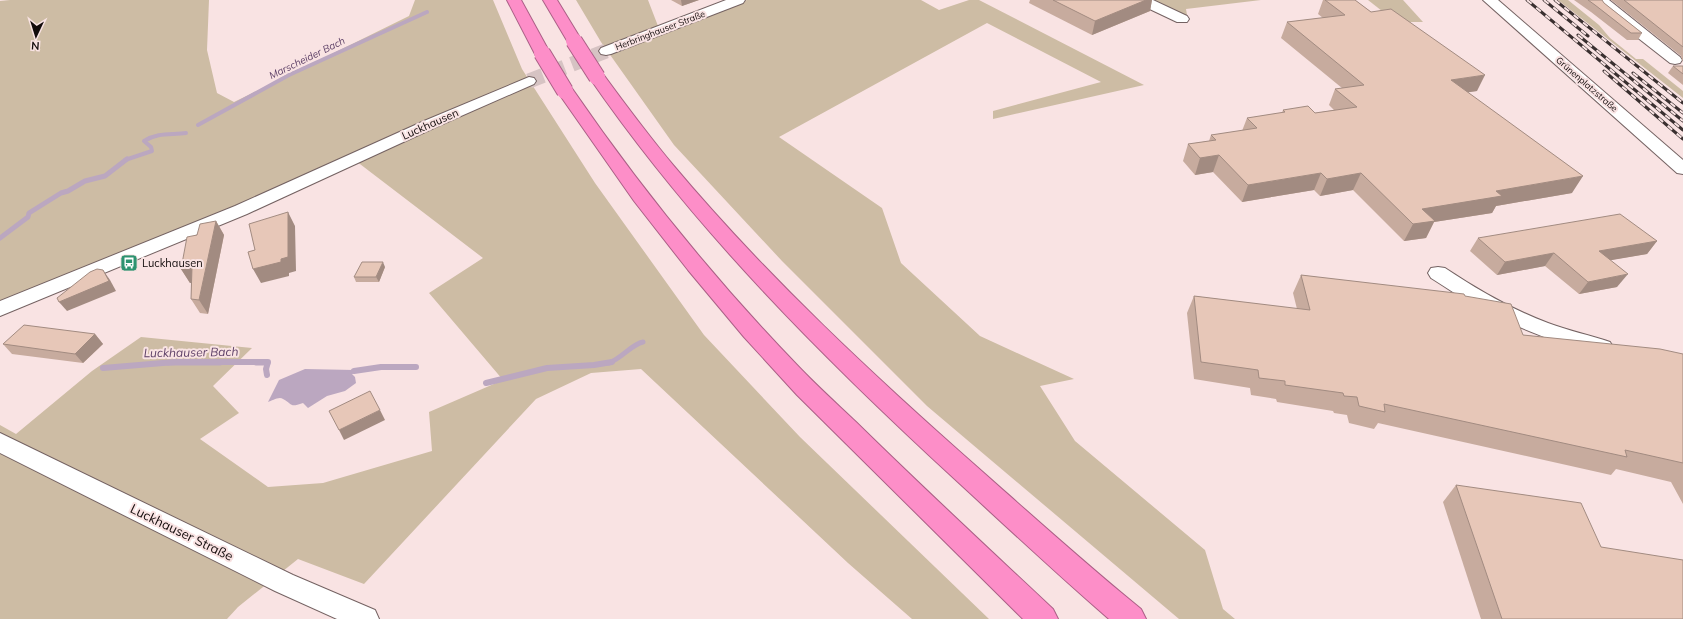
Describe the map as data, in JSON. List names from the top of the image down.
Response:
{
  "streets": {
    "street": [
      "Herbringhauser Straße",
      "Grünenplatzstraße",
      "Luckhausen",
      "Luckhauser Straße"
    ]
  },
  "water": ["Marscheider Bach", "Luckhauser Bach"],
  "places": {
    "bus stop": ["Luckhausen"]
  },
  "north": "bottom"
}
